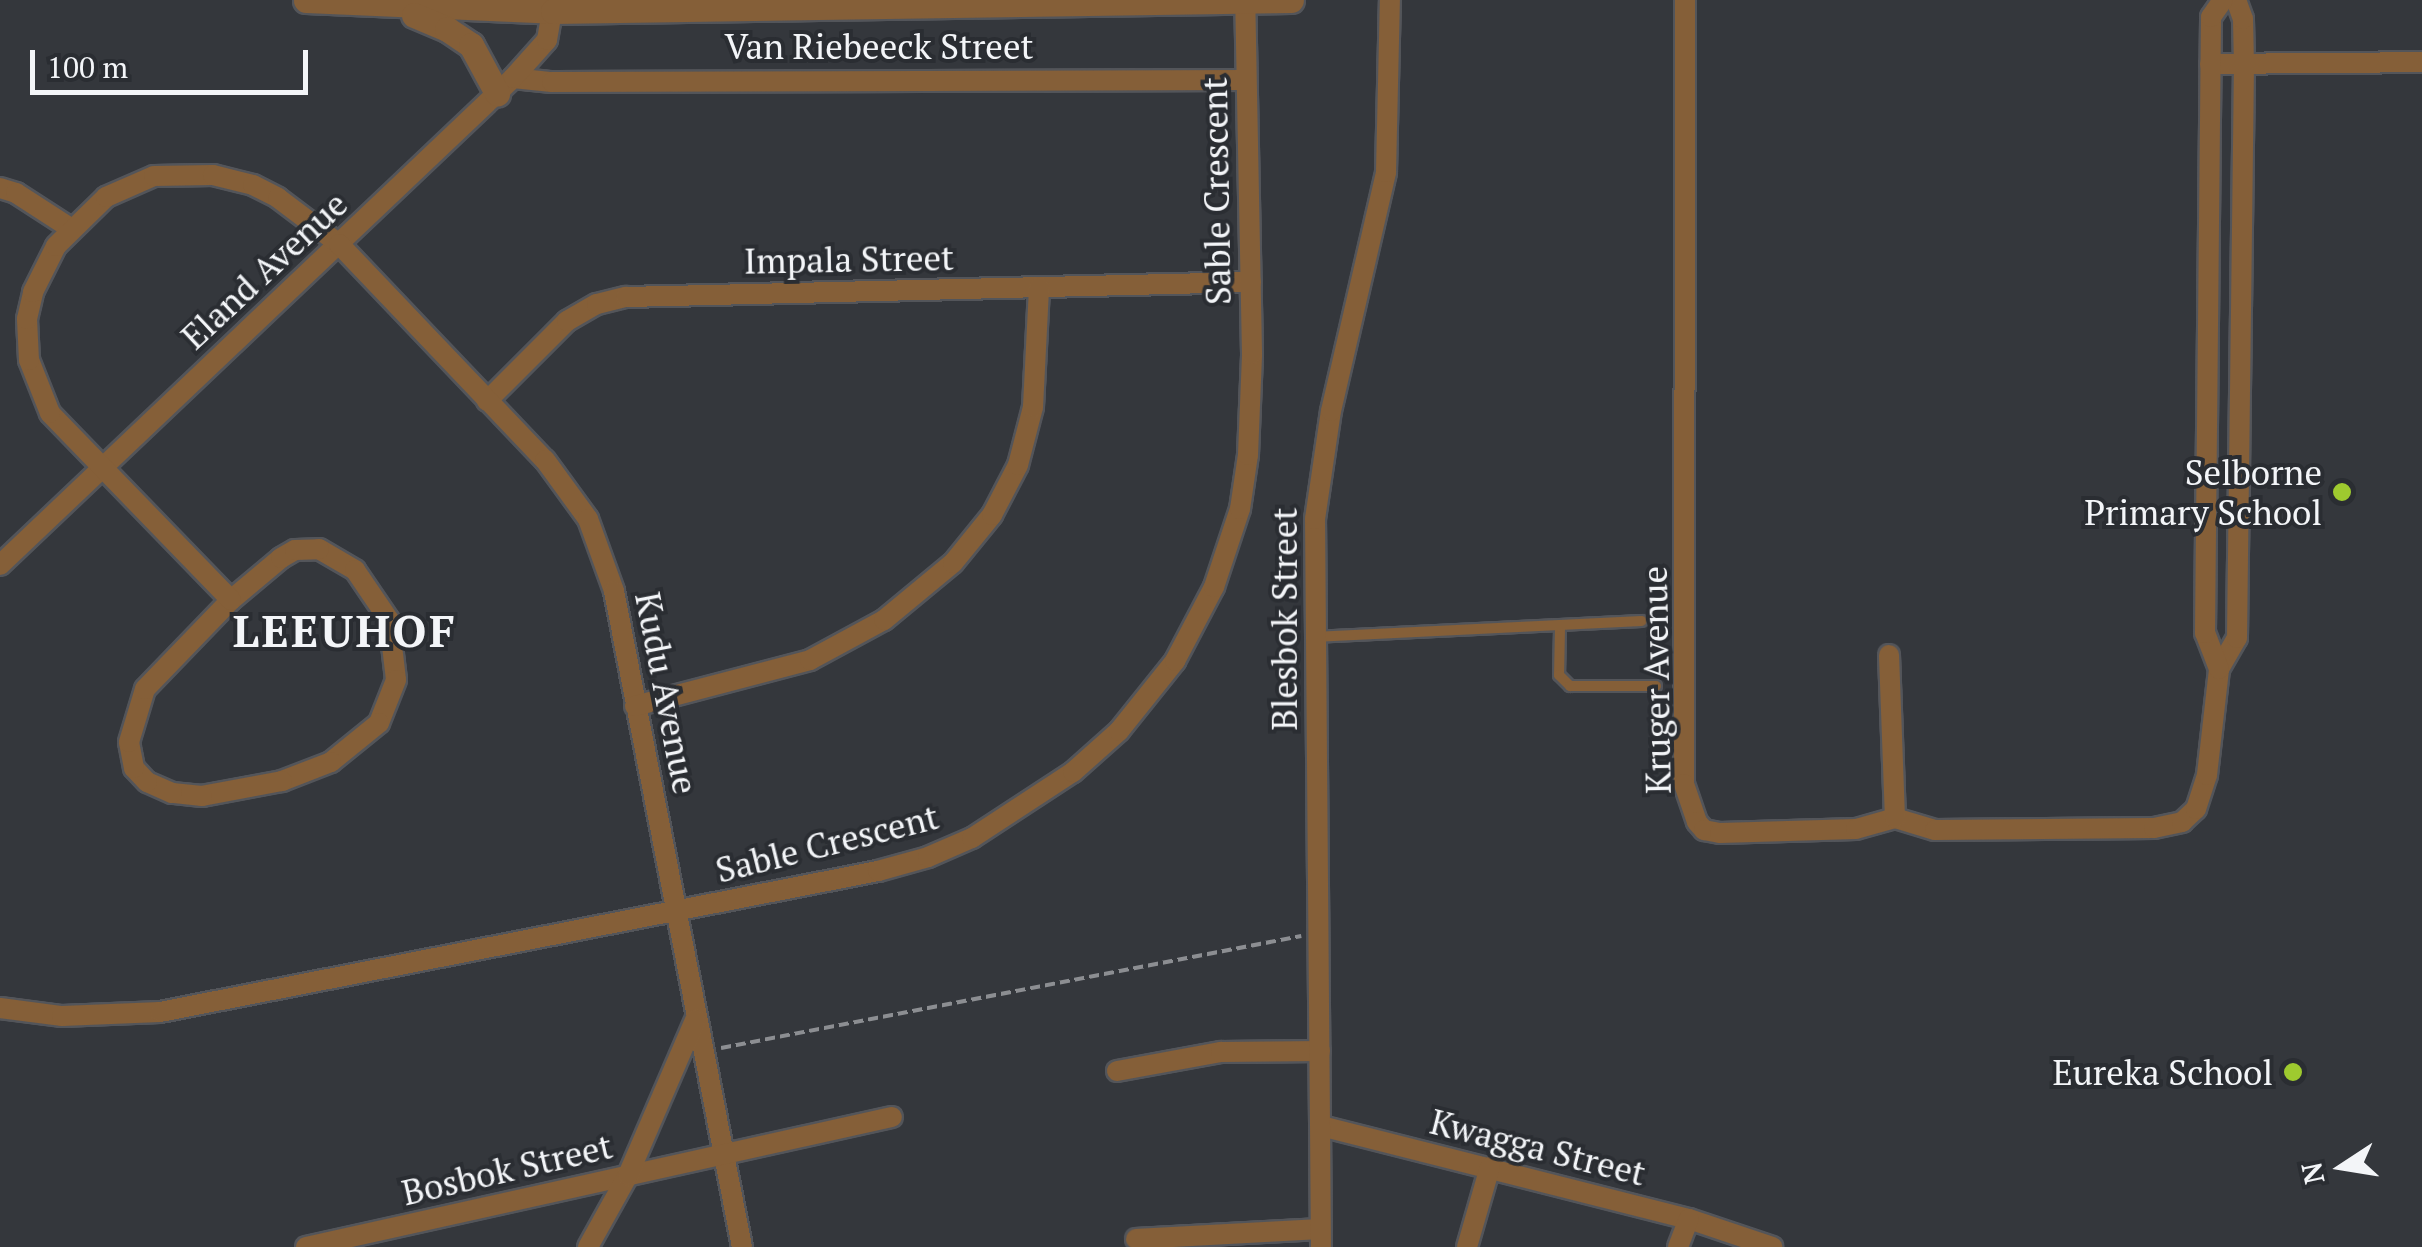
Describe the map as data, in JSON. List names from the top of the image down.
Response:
{
  "streets": {
    "street": [
      "Van Riebeeck Street",
      "Sable Crescent",
      "Impala Street",
      "Eland Avenue",
      "Blesbok Street",
      "Kruger Avenue",
      "Kudu Avenue",
      "Kwagga Street",
      "Bosbok Street"
    ]
  },
  "crossings": [
    ["Van Riebeeck Street", "Sable Crescent"],
    ["Van Riebeeck Street", "Eland Avenue"],
    ["Sable Crescent", "Impala Street"],
    ["Sable Crescent", "Kudu Avenue"],
    ["Impala Street", "Kudu Avenue"],
    ["Eland Avenue", "Kudu Avenue"],
    ["Blesbok Street", "Kwagga Street"],
    ["Kudu Avenue", "Bosbok Street"]
  ],
  "districts": ["LEEUHOF"],
  "places": ["Selborne Primary School", "Eureka School"],
  "scale_bar": "100 m",
  "north": "left"
}
